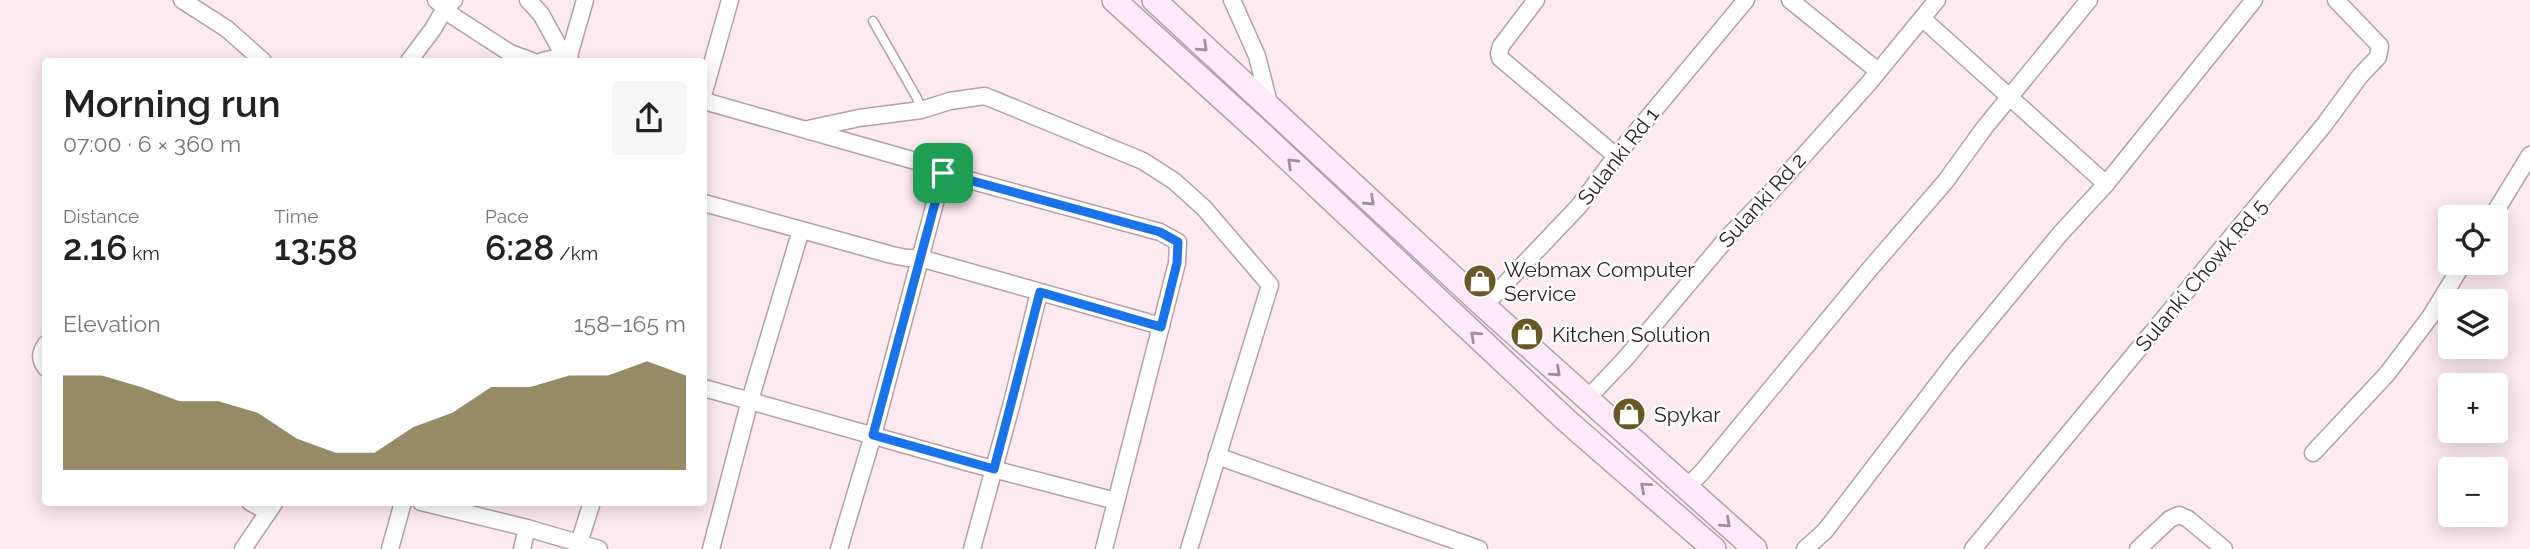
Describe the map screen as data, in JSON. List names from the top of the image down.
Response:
{
  "streets": {
    "street": ["Sulanki Rd 1", "Sulanki Rd 2", "Sulanki Chowk Rd 5"]
  },
  "places": {
    "shop": ["Webmax Computer Service", "Kitchen Solution", "Spykar"]
  },
  "page": {
    "heading": ["Morning run", "07:00 · 6 × 360 m"],
    "stats": [
      ["Distance", "2.16 km"],
      ["Time", "13:58"],
      ["Pace", "6:28 /km"]
    ],
    "map_buttons": ["+", "−"],
    "chart": ["Elevation", "158–165 m"]
  }
}
